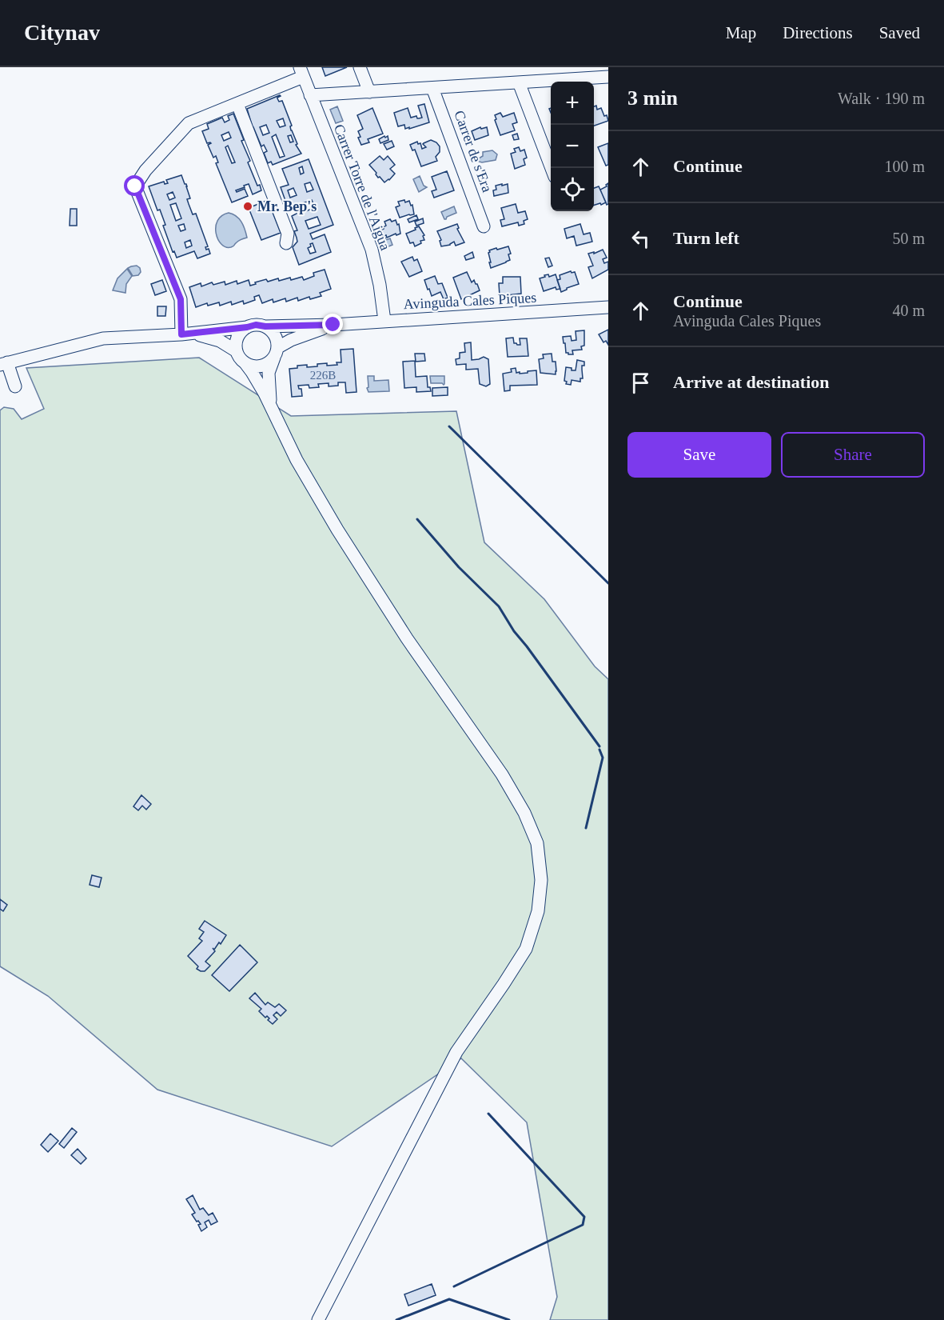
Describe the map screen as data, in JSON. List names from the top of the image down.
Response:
{
  "streets": {
    "street": ["Carrer de s'Era", "Carrer Torre de l'Aigua", "Avinguda Cales Piques"]
  },
  "crossings": [
    ["Carrer Torre de l'Aigua", "Avinguda Cales Piques"]
  ],
  "places": ["Mr. Bep's"],
  "house_numbers": ["226B"],
  "page": {
    "header": "Citynav",
    "nav": ["Map", "Directions", "Saved"],
    "heading": ["3 min", "Walk · 190 m"],
    "map_buttons": ["+", "−"],
    "list": [
      ["Continue", "100 m"],
      ["Turn left", "50 m"],
      ["Continue", "Avinguda Cales Piques", "40 m"],
      "Arrive at destination"
    ],
    "buttons": ["Save", "Share"]
  }
}
